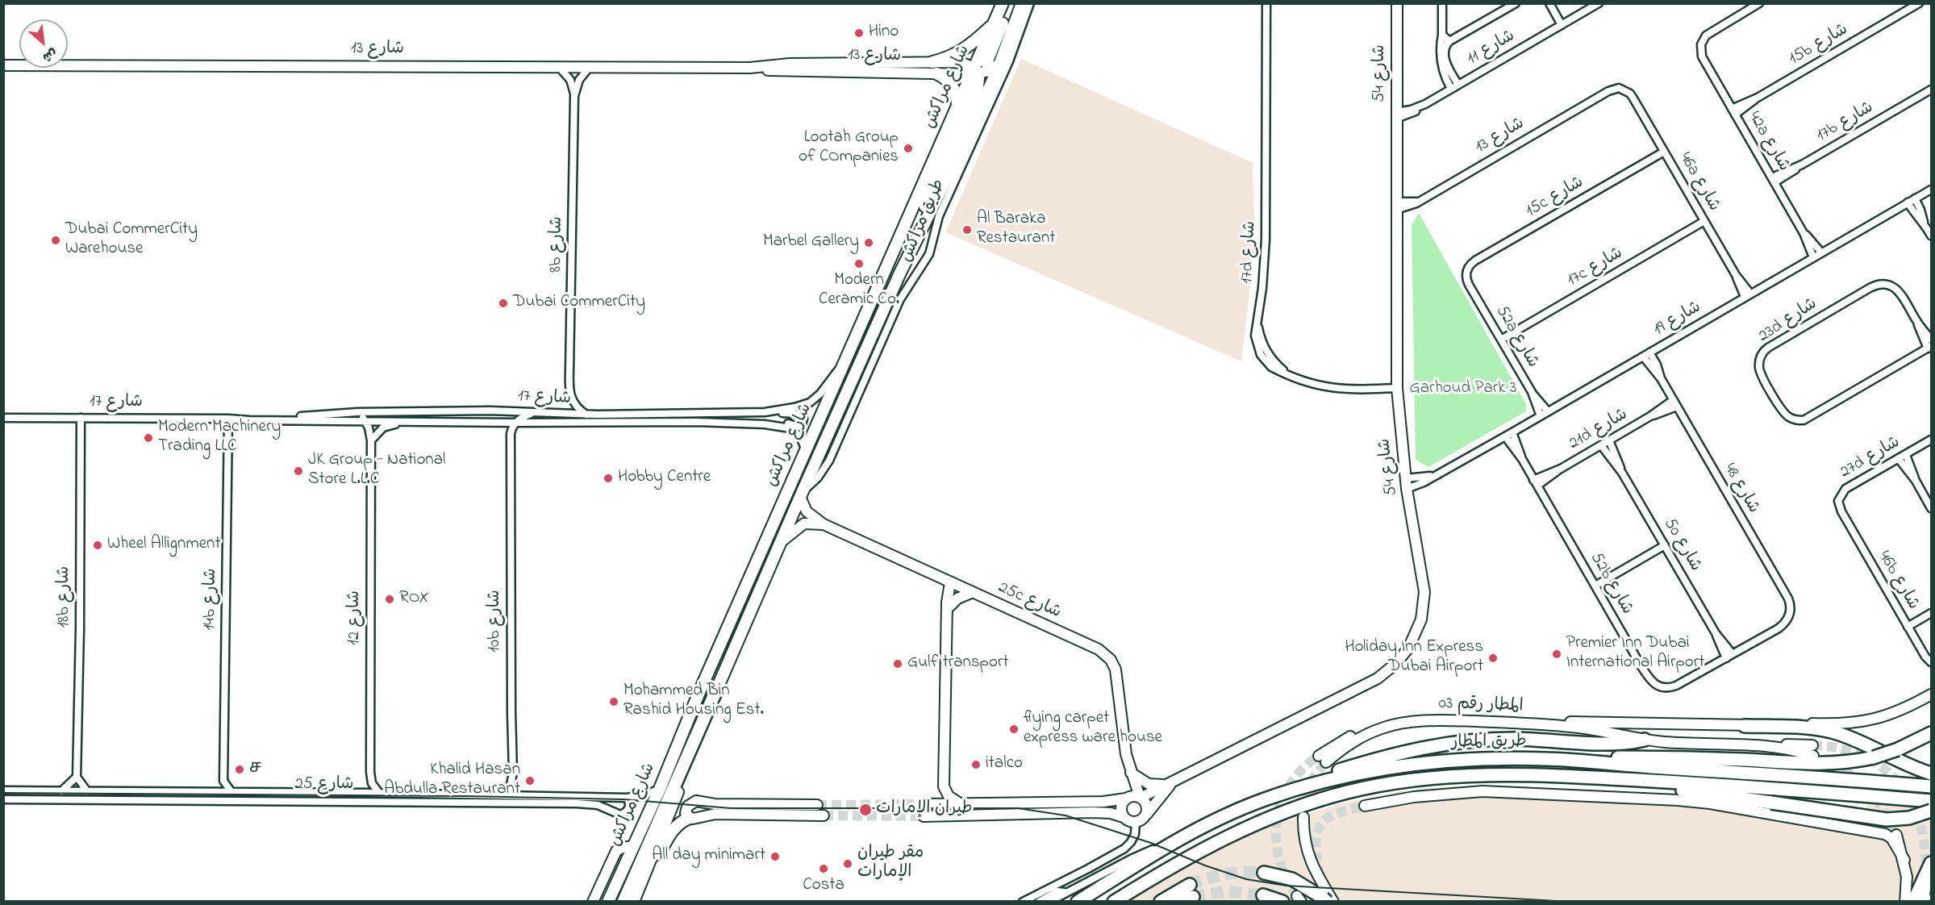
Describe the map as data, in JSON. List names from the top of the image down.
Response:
{
  "streets": {
    "highway": ["طريق المطار"],
    "main road": ["شارع مراكش"],
    "street": [
      "15b شارع",
      "شارع 11",
      "شارع 13",
      "شارع 54",
      "17b شارع",
      "42a شارع",
      "46a شارع",
      "15c شارع",
      "طريق مراكش",
      "8b شارع",
      "17d شارع",
      "17c شارع",
      "شارع 19",
      "23d شارع",
      "52a شارع",
      "شارع 17",
      "21d شارع",
      "27d شارع",
      "شارع 48",
      "شارع 50",
      "46b شارع",
      "52b شارع",
      "18b شارع",
      "14b شارع",
      "25c شارع",
      "شارع 12",
      "10b شارع",
      "المطار رقم 03",
      "شارع 25"
    ]
  },
  "crossings": [
    ["15b شارع", "42a شارع"],
    ["شارع 11", "شارع 54"],
    ["شارع 13", "شارع 54"],
    ["شارع 13", "شارع مراكش"],
    ["شارع 13", "46a شارع"],
    ["شارع 13", "8b شارع"],
    ["شارع 54", "17d شارع"],
    ["شارع 54", "شارع 19"],
    ["شارع 54", "25c شارع"],
    ["شارع مراكش", "طريق مراكش"],
    ["شارع مراكش", "شارع 17"],
    ["شارع مراكش", "25c شارع"],
    ["شارع مراكش", "شارع 25"],
    ["17b شارع", "42a شارع"],
    ["42a شارع", "شارع 19"],
    ["46a شارع", "15c شارع"],
    ["46a شارع", "17c شارع"],
    ["46a شارع", "شارع 19"],
    ["15c شارع", "52a شارع"],
    ["طريق مراكش", "25c شارع"],
    ["8b شارع", "شارع 17"],
    ["17c شارع", "52a شارع"],
    ["شارع 19", "52a شارع"],
    ["شارع 19", "شارع 48"],
    ["شارع 19", "52b شارع"],
    ["شارع 17", "18b شارع"],
    ["شارع 17", "14b شارع"],
    ["شارع 17", "شارع 12"],
    ["شارع 17", "10b شارع"],
    ["21d شارع", "شارع 48"],
    ["21d شارع", "شارع 50"],
    ["21d شارع", "52b شارع"],
    ["27d شارع", "46b شارع"],
    ["شارع 48", "52b شارع"],
    ["شارع 50", "52b شارع"],
    ["شارع 12", "شارع 25"],
    ["10b شارع", "شارع 25"]
  ],
  "parks": ["Garhoud Park 3"],
  "places": [
    "Hino",
    "Lootah Group of COmpanies",
    "Al Baraka Restaurant",
    "Dubai CommerCity Warehouse",
    "Marbel Gallery",
    "Modern Ceramic Co.",
    "Dubai CommerCity",
    "Modern Machinery Trading LLC",
    "JK Group - National Store L.L.C",
    "Hobby Centre",
    "Wheel Allignment",
    "ROX",
    "Premier Inn Dubai International Airport",
    "Holiday Inn Express Dubai Airport",
    "Gulf transport",
    "Mohammed Bin Rashid Housing Est.",
    "flying carpet express ware house",
    "italco",
    "ச",
    "Khalid Hasan Abdulla Restaurant",
    "طيران الإمارات",
    "All day minimart",
    "مقر طيران الإمارات",
    "Costa"
  ],
  "north": "bottom right"
}
